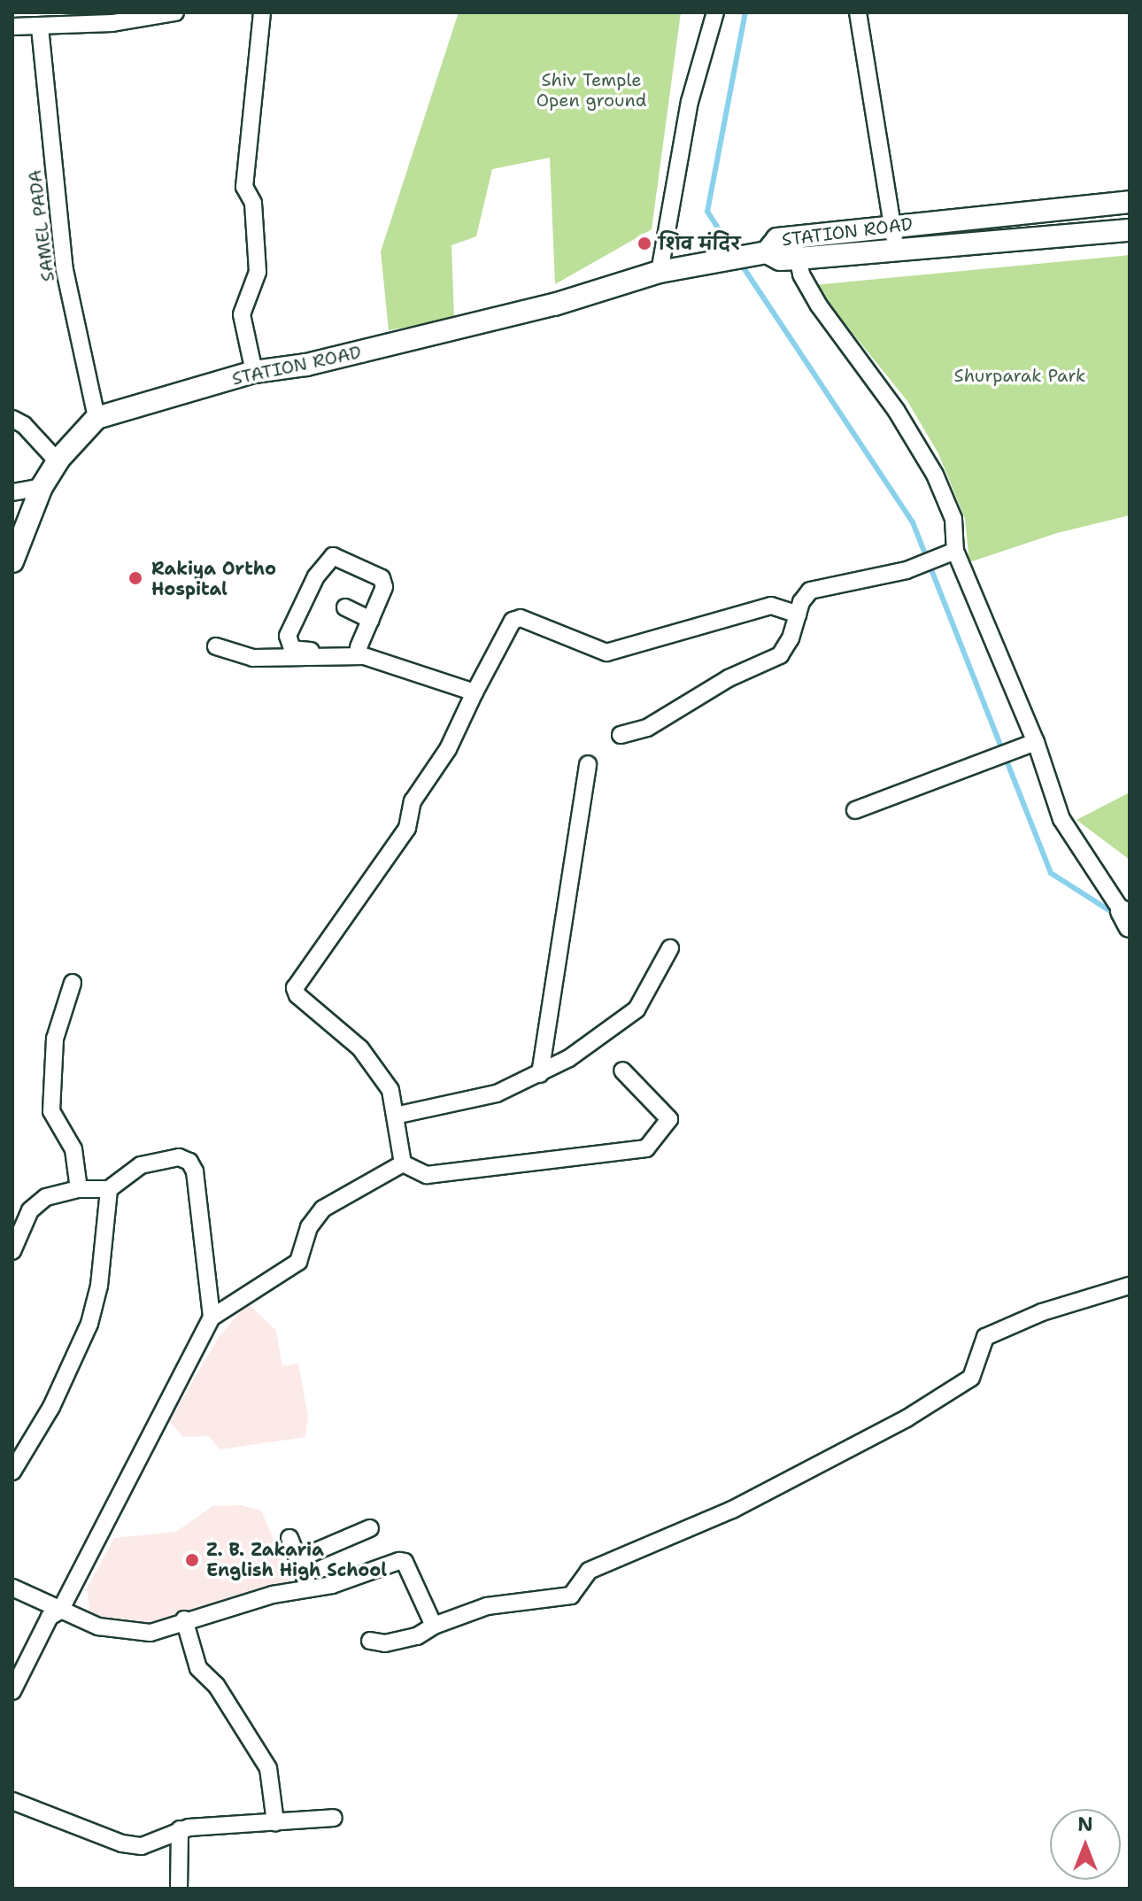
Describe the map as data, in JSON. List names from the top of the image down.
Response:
{
  "streets": {
    "main road": ["STATION ROAD"],
    "street": ["SAMEL PADA"]
  },
  "crossings": [
    ["SAMEL PADA", "STATION ROAD"]
  ],
  "parks": ["Shiv Temple Open ground", "Shurparak Park"],
  "places": ["शिव मंदिर", "Rakiya Ortho Hospital", "Z. B. Zakaria English High School"],
  "north": "top"
}
